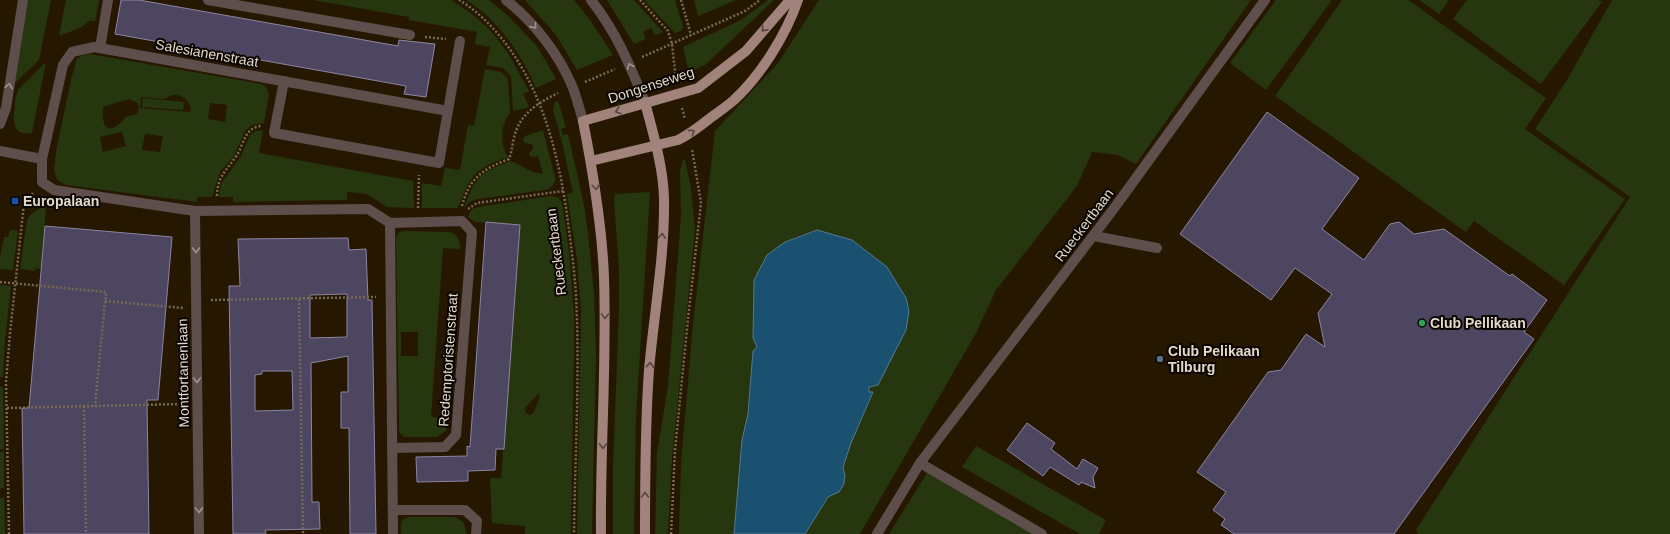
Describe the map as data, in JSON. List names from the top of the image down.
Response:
{
  "streets": {
    "main road": ["Dongenseweg"],
    "street": [
      "Salesianenstraat",
      "Rueckertbaan",
      "Redemptoristenstraat",
      "Montfortanenlaan"
    ]
  },
  "crossings": [
    ["Dongenseweg", "Rueckertbaan"],
    ["Dongenseweg", "Redemptoristenstraat"]
  ],
  "one_way": ["Montfortanenlaan"],
  "places": {
    "transit": ["Europalaan"],
    "other": ["Club Pellikaan", "Club Pelikaan Tilburg"]
  }
}
